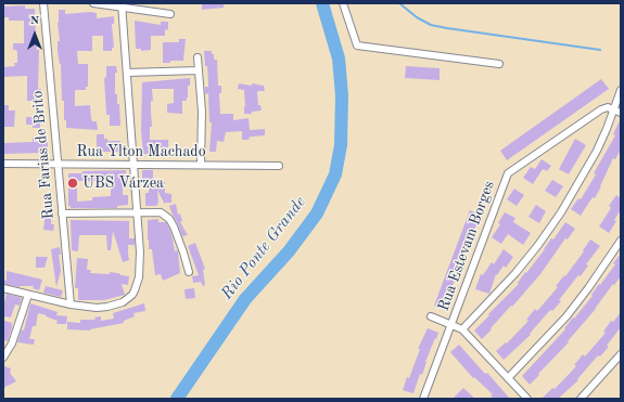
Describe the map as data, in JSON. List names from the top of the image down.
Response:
{
  "streets": {
    "street": ["Rua Ylton Machado", "Rua Farias de Brito", "Rua Estevam Borges"]
  },
  "crossings": [
    ["Rua Ylton Machado", "Rua Farias de Brito"]
  ],
  "water": ["Rio Ponte Grande"],
  "places": ["UBS Várzea"],
  "north": "top"
}
